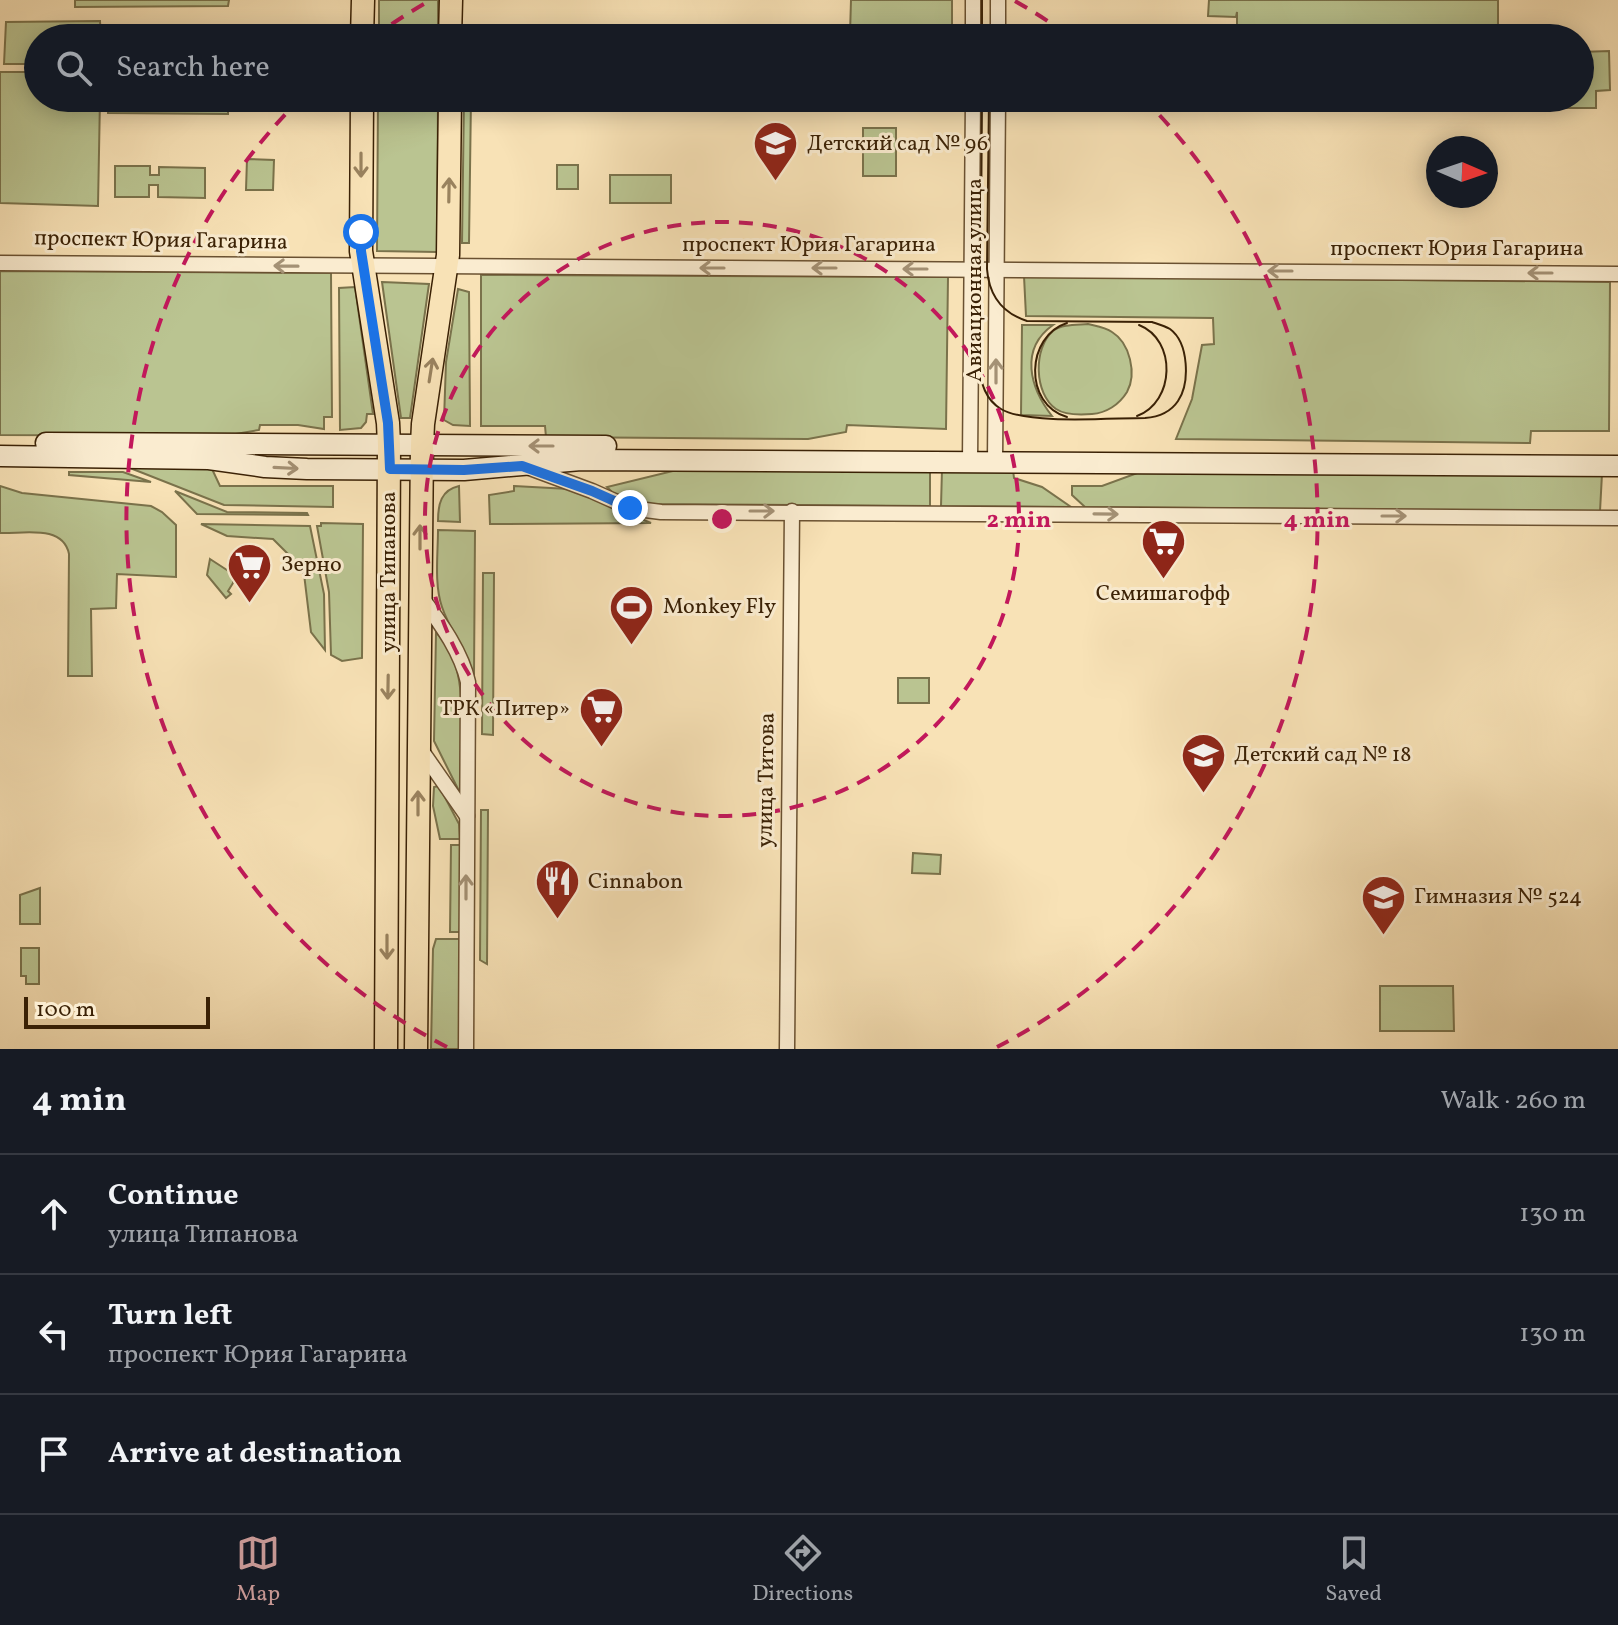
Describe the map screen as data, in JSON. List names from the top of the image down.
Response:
{
  "streets": {
    "main road": ["улица Типанова"],
    "street": ["проспект Юрия Гагарина", "Авиационная улица", "улица Титова"]
  },
  "crossings": [
    ["проспект Юрия Гагарина", "Авиационная улица"],
    ["проспект Юрия Гагарина", "улица Типанова"]
  ],
  "one_way": ["проспект Юрия Гагарина"],
  "places": {
    "school or university": ["Детский сад № 96", "Детский сад № 18", "Гимназия № 524"],
    "supermarket": ["Семишагофф", "Зерно", "ТРК «Питер»"],
    "sports": ["Monkey Fly"],
    "restaurant": ["Cinnabon"]
  },
  "scale_bar": "100 m",
  "north": "right",
  "page": {
    "search": "Search here",
    "scale": "100 m",
    "heading": ["4 min", "Walk · 260 m"],
    "list": [
      ["Continue", "улица Типанова", "130 m"],
      ["Turn left", "проспект Юрия Гагарина", "130 m"],
      "Arrive at destination"
    ],
    "nav": ["Map", "Directions", "Saved"]
  },
  "rings": ["2 min", "4 min"]
}
